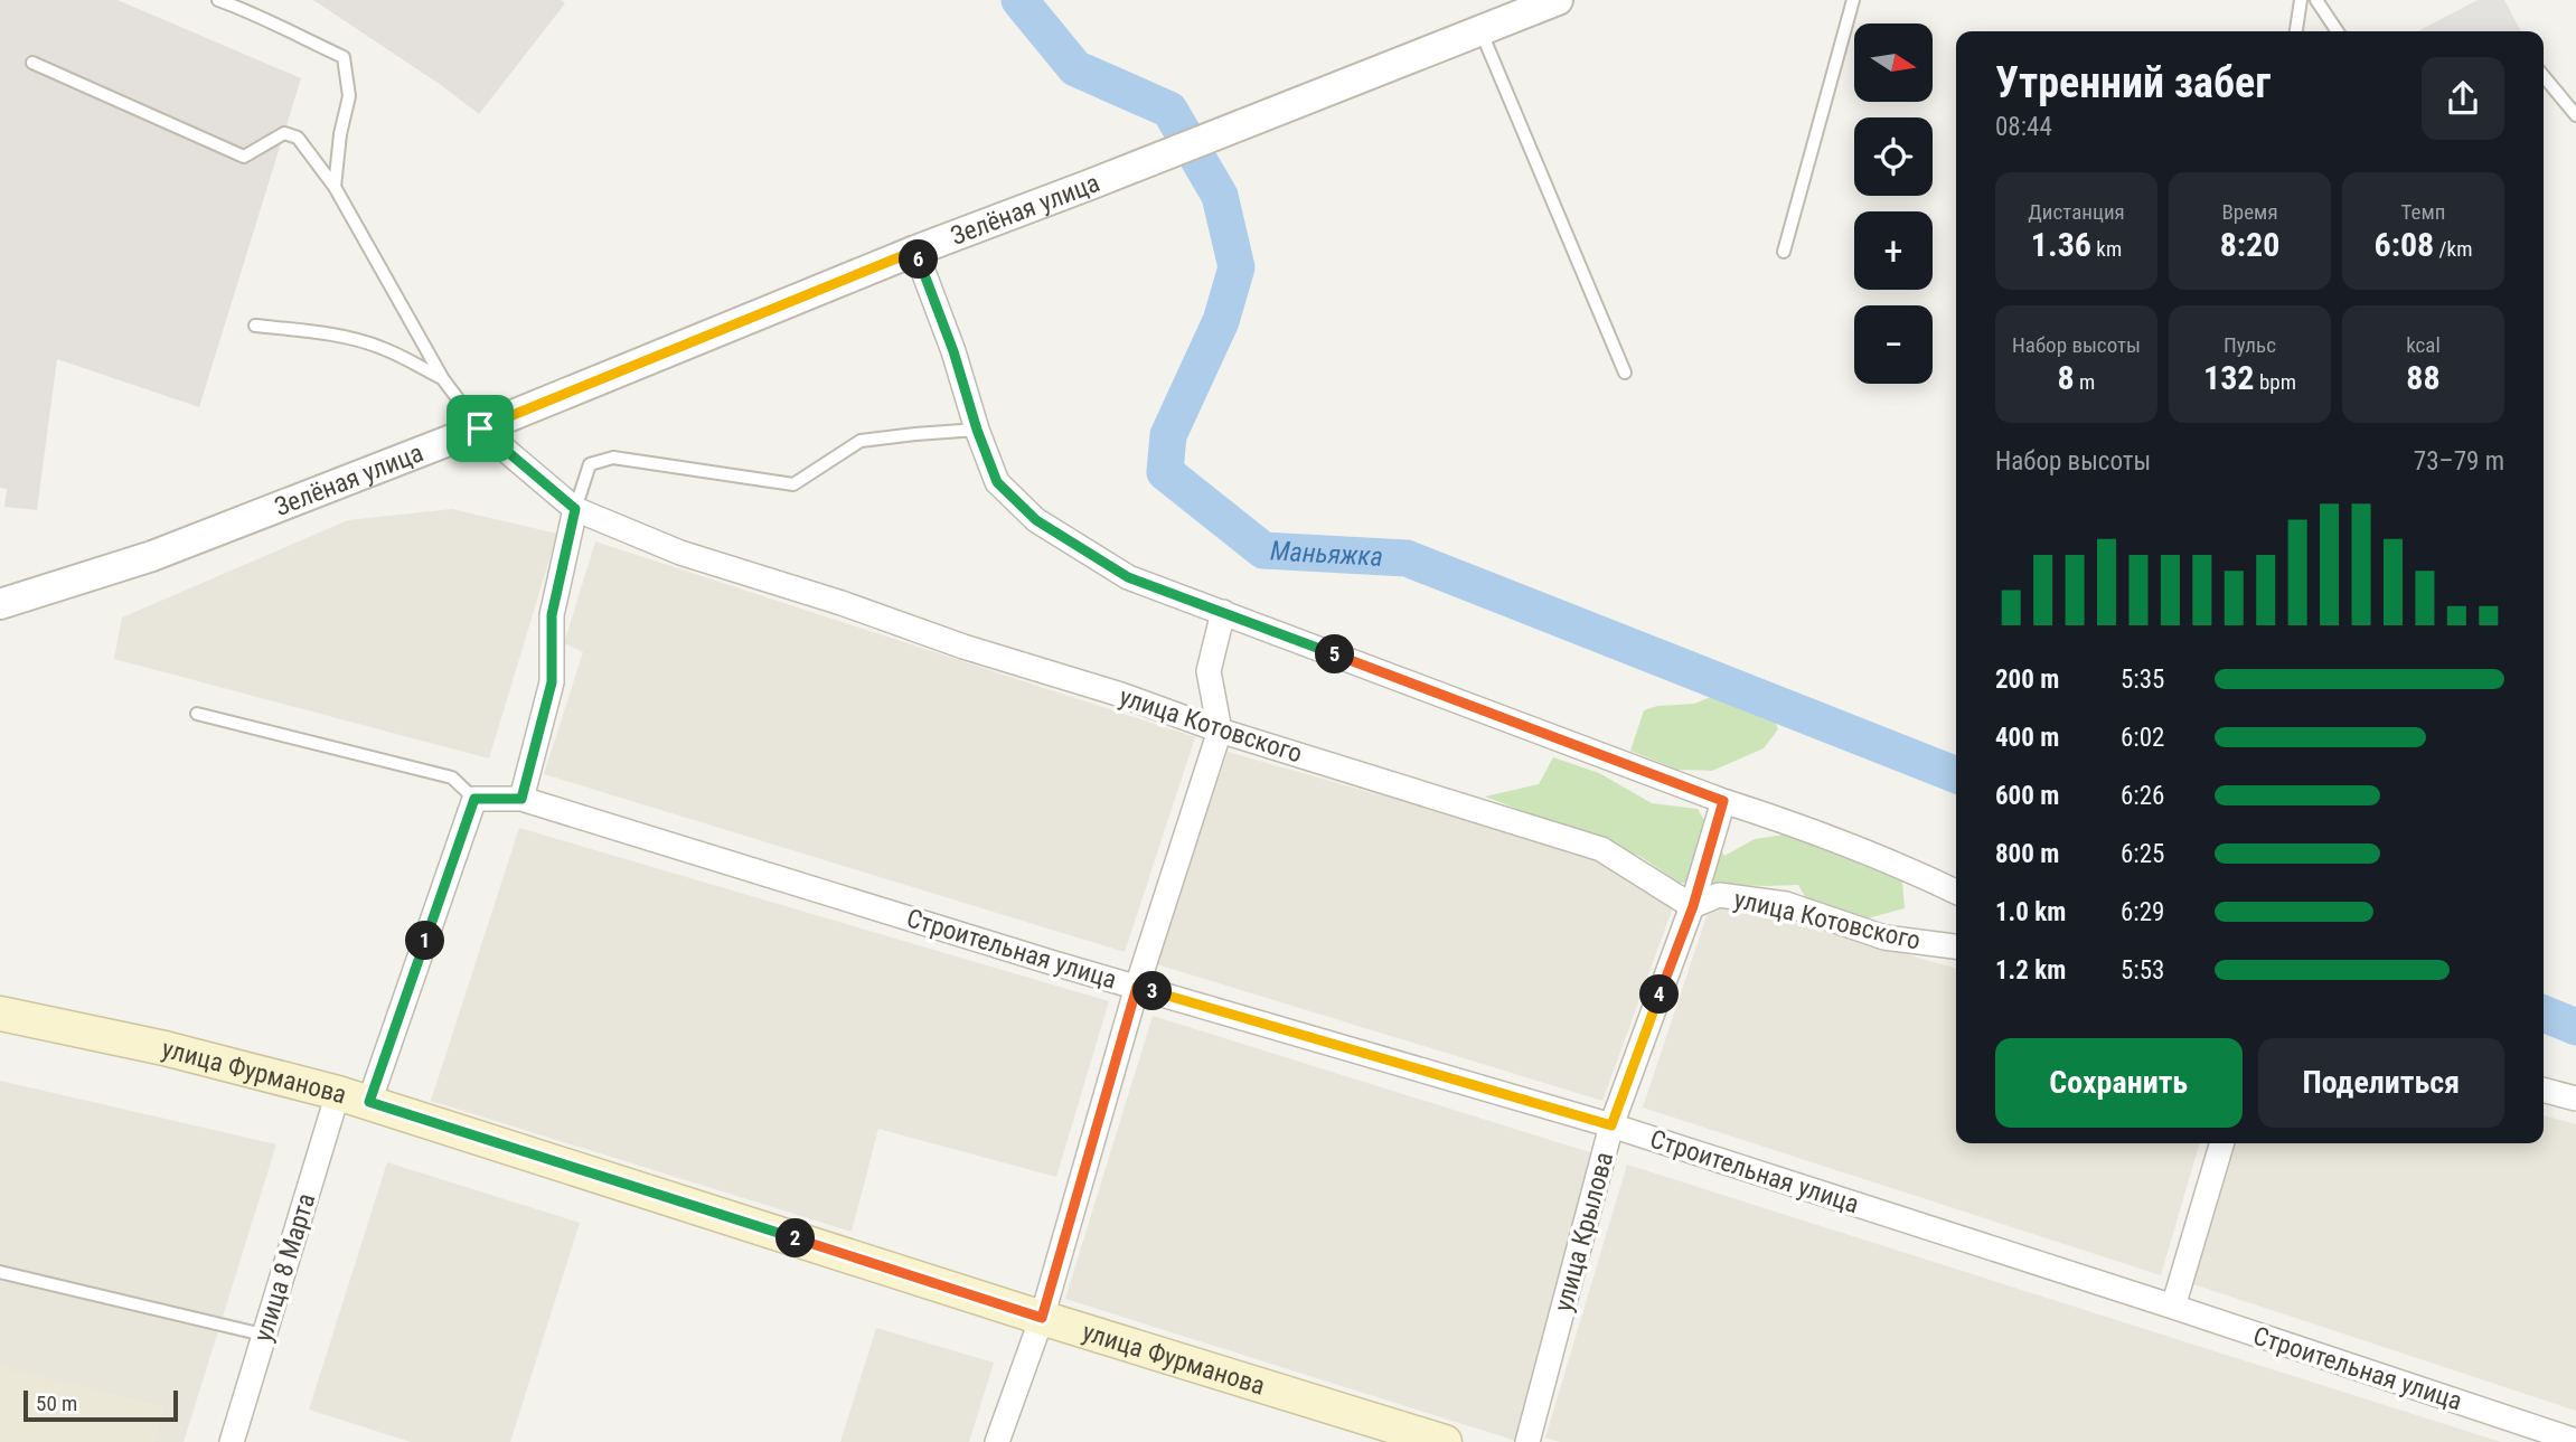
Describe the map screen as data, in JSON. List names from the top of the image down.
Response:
{
  "streets": {
    "main road": ["улица Фурманова"],
    "street": [
      "Зелёная улица",
      "улица Котовского",
      "Строительная улица",
      "улица Крылова",
      "улица 8 Марта"
    ]
  },
  "crossings": [
    ["Зелёная улица", "улица Котовского"],
    ["улица Котовского", "улица Крылова"],
    ["Строительная улица", "улица Крылова"],
    ["улица Фурманова", "улица 8 Марта"]
  ],
  "water": ["Маньяжка"],
  "scale_bar": "50 m",
  "north": "right",
  "page": {
    "map_buttons": ["+", "−"],
    "heading": ["Утренний забег", "08:44"],
    "stats": [
      ["Дистанция", "1.36 km"],
      ["Время", "8:20"],
      ["Темп", "6:08 /km"],
      ["Набор высоты", "8 m"],
      ["Пульс", "132 bpm"],
      ["kcal", "88"]
    ],
    "pins": [
      "6",
      "5",
      "1",
      "3",
      "4",
      "2"
    ],
    "chart": ["Набор высоты", "73–79 m"],
    "list": [
      {
        "name": "200 m",
        "note": "5:35"
      },
      {
        "name": "400 m",
        "note": "6:02"
      },
      {
        "name": "600 m",
        "note": "6:26"
      },
      {
        "name": "800 m",
        "note": "6:25"
      },
      {
        "name": "1.0 km",
        "note": "6:29"
      },
      {
        "name": "1.2 km",
        "note": "5:53"
      }
    ],
    "buttons": ["Сохранить", "Поделиться"],
    "scale": "50 m"
  }
}
